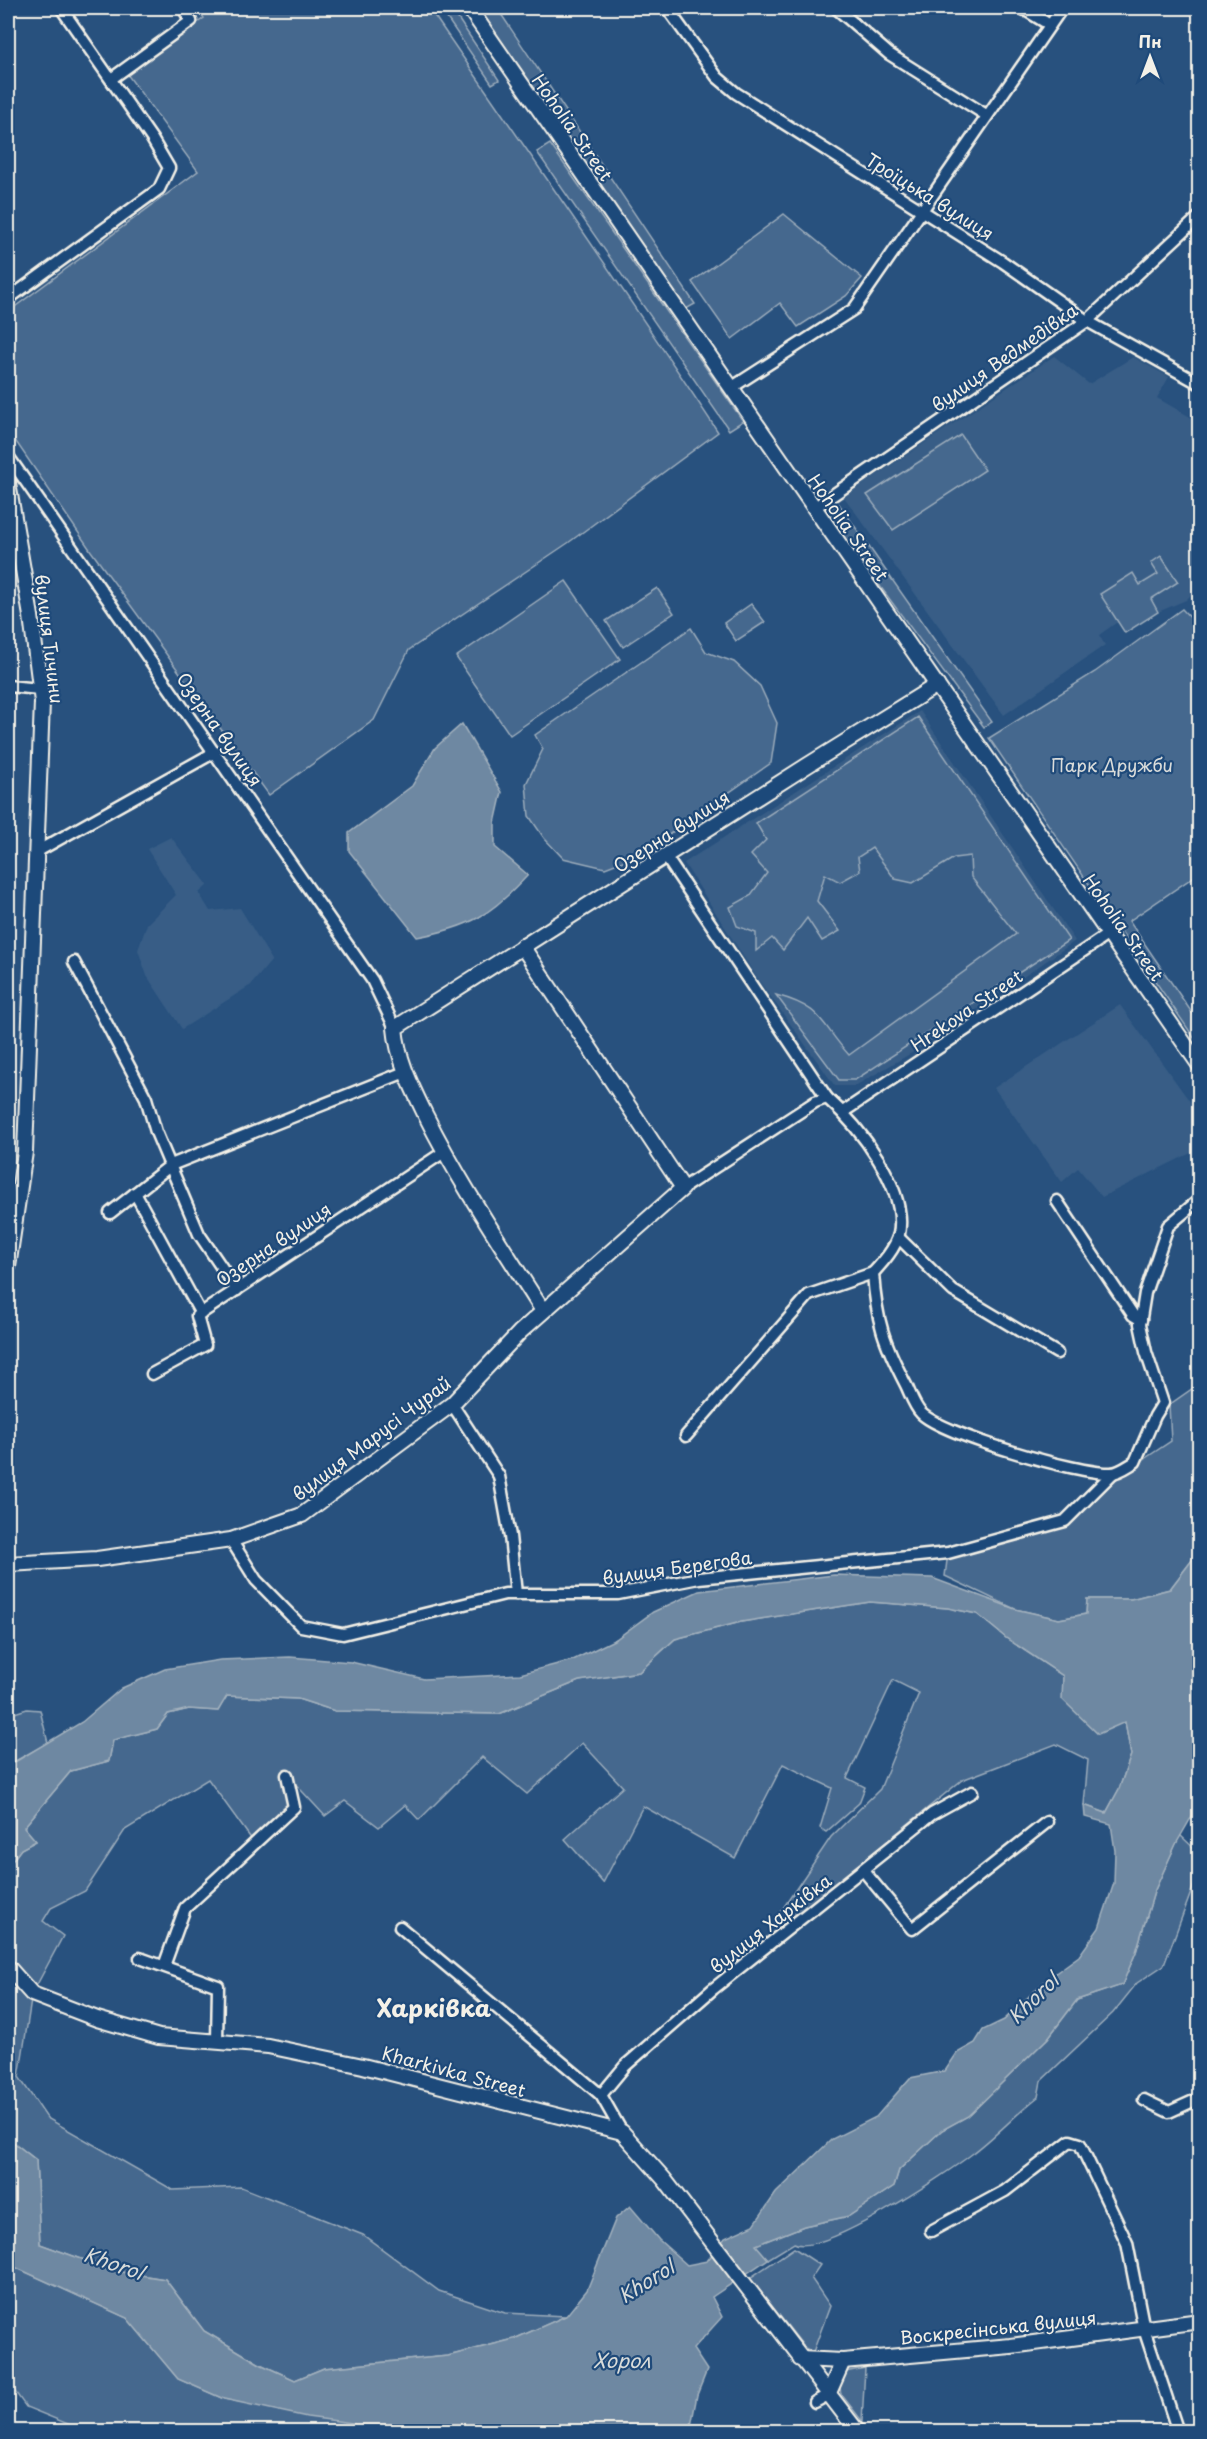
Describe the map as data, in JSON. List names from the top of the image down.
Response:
{
  "streets": {
    "street": [
      "Hoholia Street",
      "Троїцька вулиця",
      "вулиця Ведмедівка",
      "вулиця Тичини",
      "Озерна вулиця",
      "Hrekova Street",
      "вулиця Марусі Чурай",
      "вулиця Берегова",
      "вулиця Харківка",
      "Kharkivka Street",
      "Воскресінська вулиця"
    ]
  },
  "crossings": [
    ["Hoholia Street", "вулиця Ведмедівка"],
    ["Hoholia Street", "Озерна вулиця"],
    ["Hoholia Street", "Hrekova Street"],
    ["Троїцька вулиця", "вулиця Ведмедівка"],
    ["Озерна вулиця", "вулиця Марусі Чурай"],
    ["вулиця Марусі Чурай", "вулиця Берегова"]
  ],
  "districts": ["Харківка"],
  "water": ["Khorol", "Хорол"],
  "parks": ["Парк Дружби"],
  "north": "top"
}
